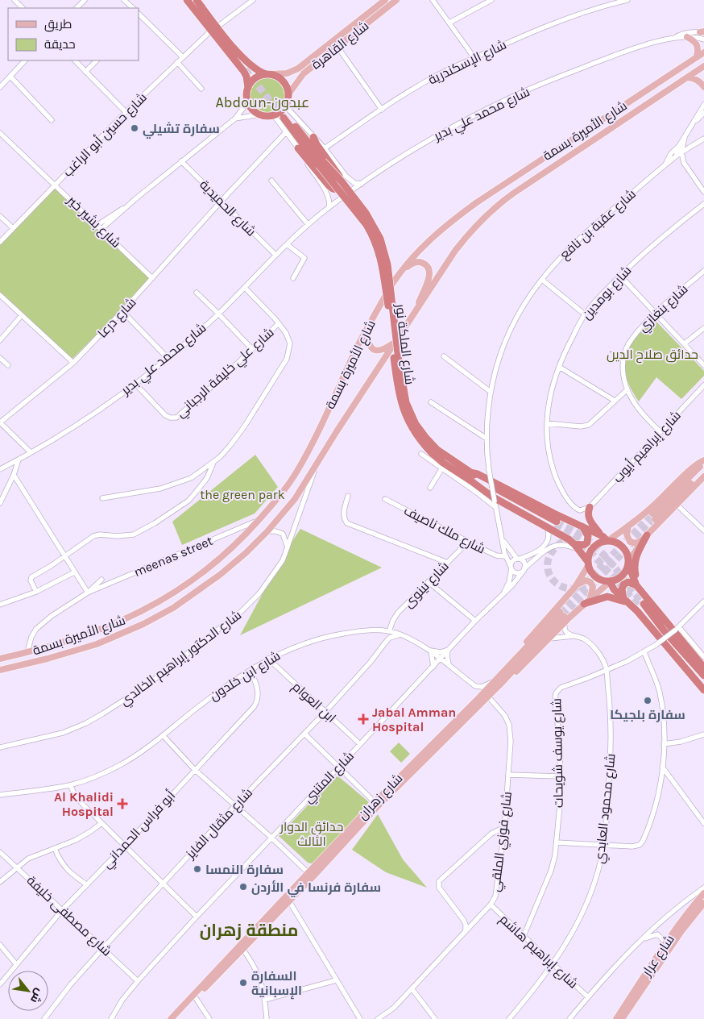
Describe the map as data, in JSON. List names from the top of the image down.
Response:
{
  "streets": {
    "highway": ["شارع الملكة نور"],
    "main road": [
      "شارع القاهرة",
      "شارع الأميرة بسمة",
      "شارع زهران",
      "شارع عرار"
    ],
    "street": [
      "شارع الإسكندرية",
      "شارع محمد علي بدير",
      "شارع حسين أبو الراغب",
      "شارع الحميدية",
      "شارع بشير خير",
      "شارع عقبة بن نافع",
      "شارع بومدين",
      "شارع بنغازي",
      "شارع درعا",
      "شارع علي خليفة الرجباني",
      "شارع إبراهيم أيوب",
      "شارع ملك ناصيف",
      "meenas street",
      "شارع نينوى",
      "شارع الدكتور إبراهيم الخالدي",
      "شارع ابن خلدون",
      "ابن العوام",
      "شارع يوسف شويحات",
      "شارع المتنبي",
      "شارع محمود العابدي",
      "شارع مثقال الفايز",
      "أبو فراس الحمداني",
      "شارع فوزي الملقي",
      "شارع مصطفى خليفة",
      "شارع إبراهيم هاشم"
    ]
  },
  "crossings": [
    ["شارع محمد علي بدير", "شارع الحميدية"],
    ["شارع محمد علي بدير", "شارع علي خليفة الرجباني"],
    ["شارع الأميرة بسمة", "meenas street"],
    ["شارع الأميرة بسمة", "شارع الدكتور إبراهيم الخالدي"],
    ["شارع حسين أبو الراغب", "شارع بشير خير"],
    ["شارع الحميدية", "شارع درعا"],
    ["شارع بشير خير", "شارع درعا"],
    ["شارع عقبة بن نافع", "شارع ملك ناصيف"],
    ["شارع عقبة بن نافع", "شارع المتنبي"],
    ["شارع بومدين", "شارع إبراهيم أيوب"],
    ["شارع بنغازي", "شارع إبراهيم أيوب"],
    ["شارع ملك ناصيف", "شارع نينوى"],
    ["شارع نينوى", "شارع ابن خلدون"],
    ["شارع ابن خلدون", "ابن العوام"],
    ["شارع ابن خلدون", "شارع المتنبي"],
    ["شارع ابن خلدون", "شارع زهران"],
    ["شارع ابن خلدون", "شارع مثقال الفايز"],
    ["شارع ابن خلدون", "أبو فراس الحمداني"],
    ["ابن العوام", "شارع المتنبي"],
    ["ابن العوام", "شارع مثقال الفايز"],
    ["شارع يوسف شويحات", "شارع محمود العابدي"],
    ["شارع يوسف شويحات", "شارع إبراهيم هاشم"],
    ["شارع المتنبي", "شارع مصطفى خليفة"],
    ["شارع زهران", "شارع فوزي الملقي"],
    ["شارع محمود العابدي", "شارع إبراهيم هاشم"],
    ["شارع مثقال الفايز", "شارع مصطفى خليفة"],
    ["أبو فراس الحمداني", "شارع مصطفى خليفة"],
    ["شارع فوزي الملقي", "شارع إبراهيم هاشم"]
  ],
  "districts": ["Abdoun-عبدون", "منطقة زهران"],
  "parks": ["حدائق صلاح الدين", "the green park", "حدائق الدوار الثالث"],
  "places": {
    "other": [
      "سفارة تشيلي",
      "سفارة بلجيكا",
      "سفارة النمسا",
      "سفارة فرنسا في الأردن",
      "السفارة الإسبانية"
    ],
    "health": ["Jabal Amman Hospital", "Al Khalidi Hospital"]
  },
  "legend": ["طريق", "حديقة"],
  "north": "bottom right"
}
